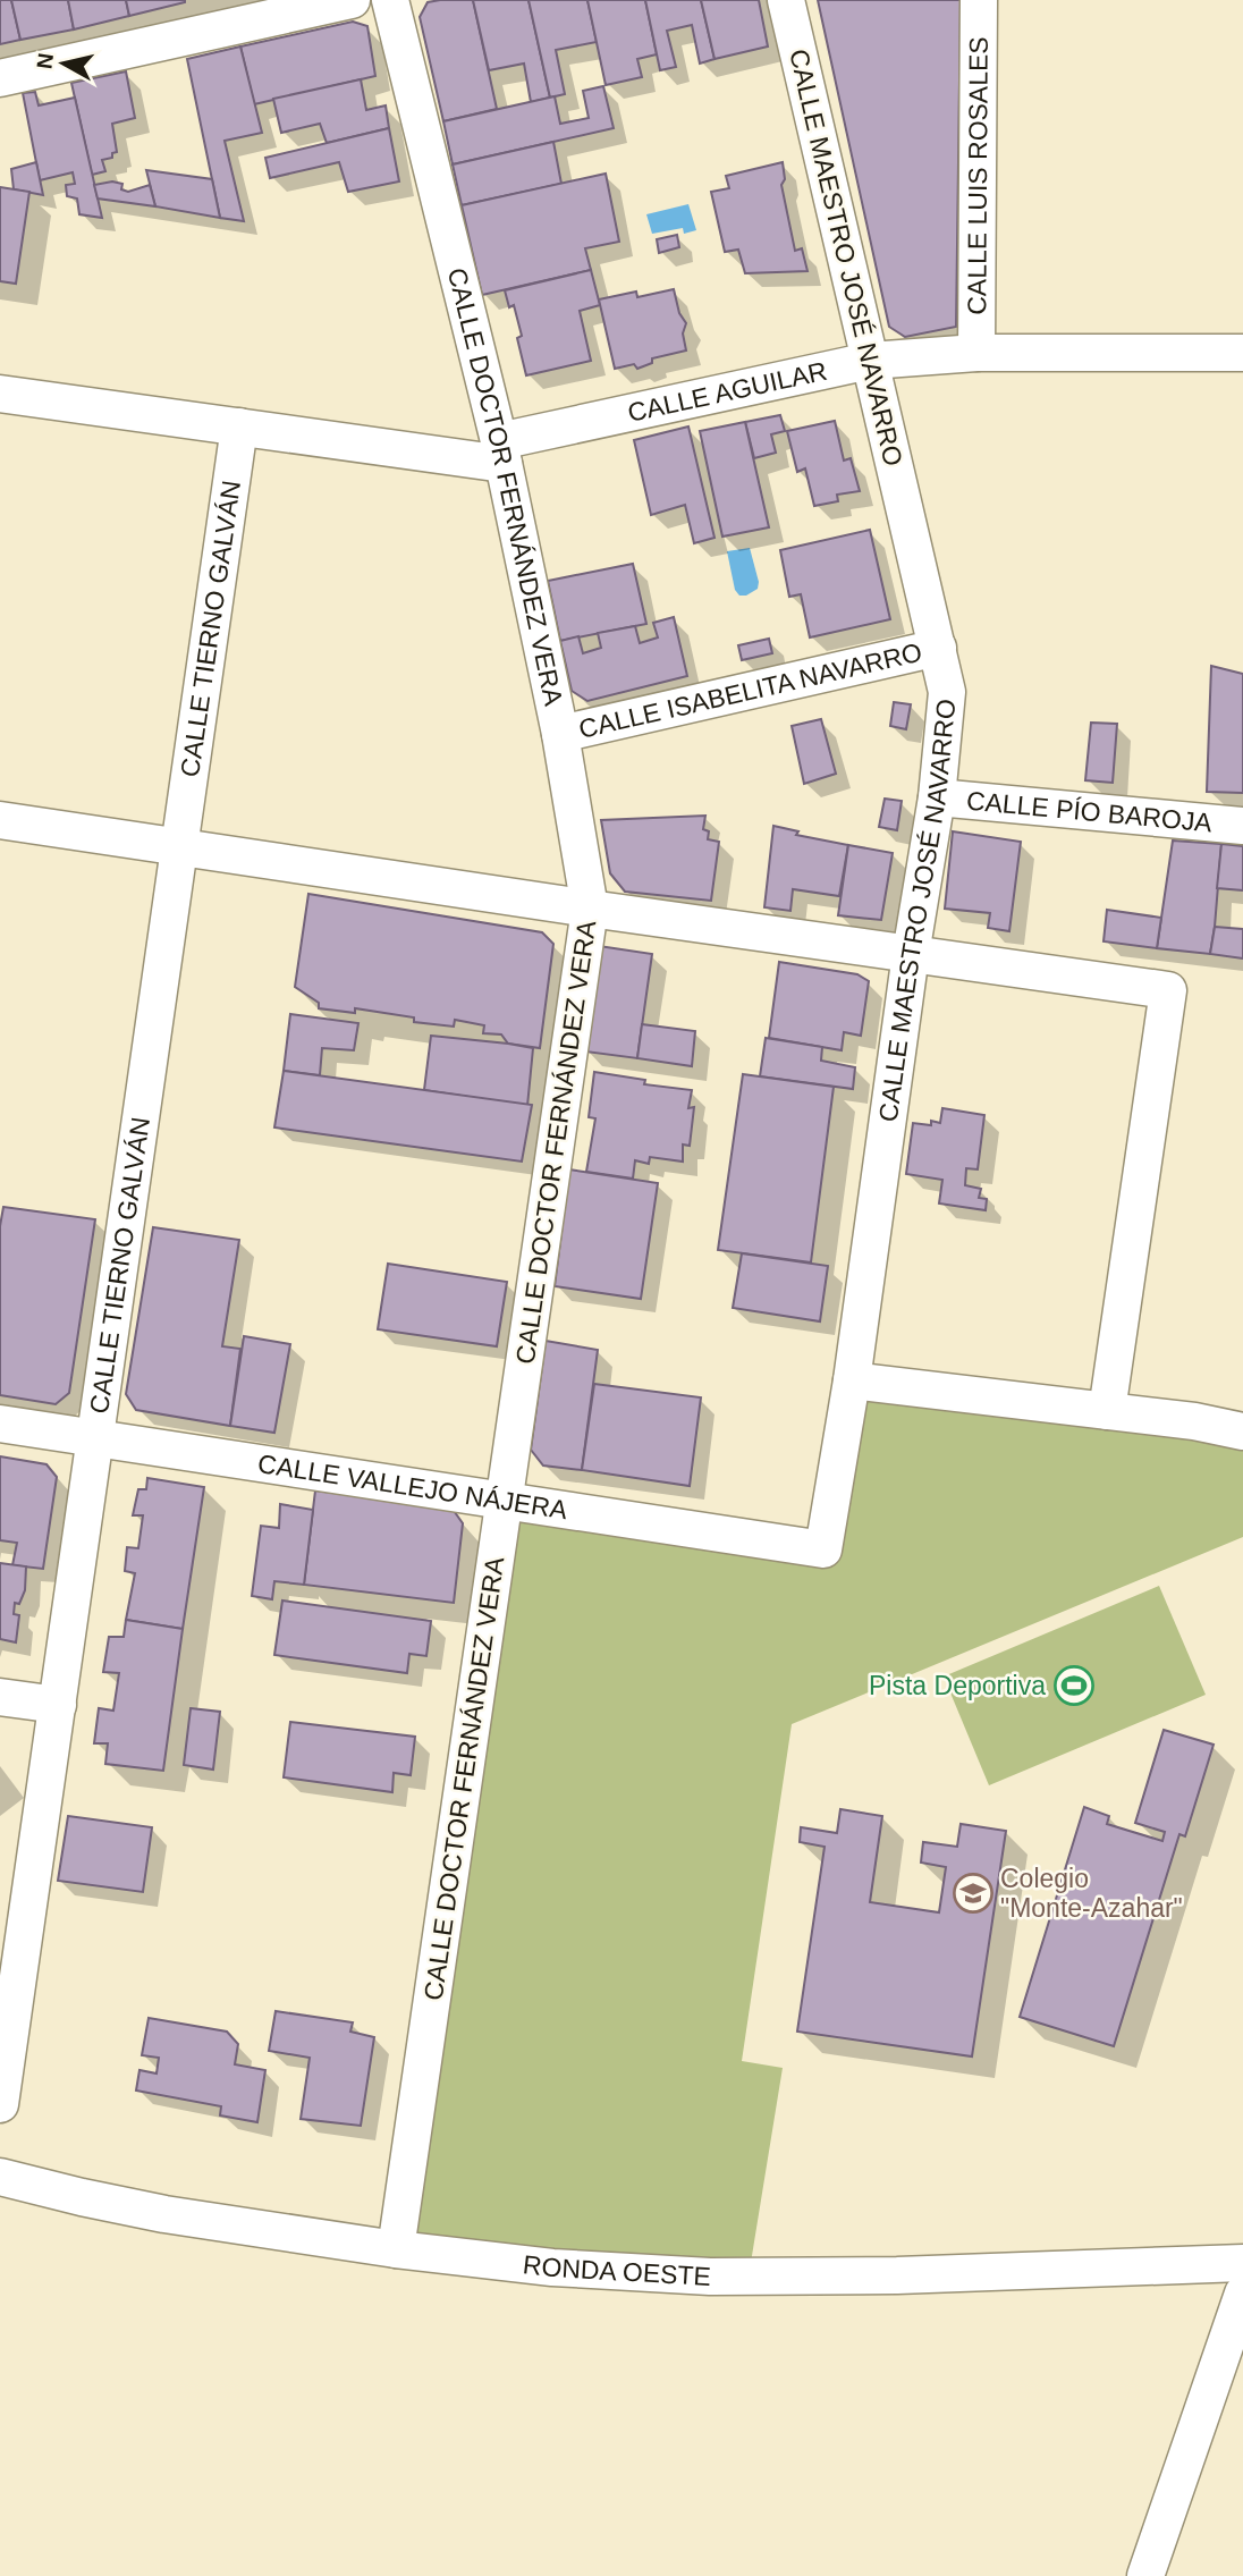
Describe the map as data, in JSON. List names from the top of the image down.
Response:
{
  "streets": {
    "street": [
      "CALLE LUIS ROSALES",
      "CALLE MAESTRO JOSÉ NAVARRO",
      "CALLE AGUILAR",
      "CALLE DOCTOR FERNÁNDEZ VERA",
      "CALLE TIERNO GALVÁN",
      "CALLE ISABELITA NAVARRO",
      "CALLE PÍO BAROJA",
      "CALLE VALLEJO NÁJERA",
      "RONDA OESTE"
    ]
  },
  "crossings": [
    ["CALLE LUIS ROSALES", "CALLE AGUILAR"],
    ["CALLE MAESTRO JOSÉ NAVARRO", "CALLE AGUILAR"],
    ["CALLE MAESTRO JOSÉ NAVARRO", "CALLE ISABELITA NAVARRO"],
    ["CALLE MAESTRO JOSÉ NAVARRO", "CALLE PÍO BAROJA"],
    ["CALLE MAESTRO JOSÉ NAVARRO", "CALLE VALLEJO NÁJERA"],
    ["CALLE AGUILAR", "CALLE DOCTOR FERNÁNDEZ VERA"],
    ["CALLE AGUILAR", "CALLE TIERNO GALVÁN"],
    ["CALLE DOCTOR FERNÁNDEZ VERA", "CALLE ISABELITA NAVARRO"],
    ["CALLE DOCTOR FERNÁNDEZ VERA", "CALLE VALLEJO NÁJERA"],
    ["CALLE DOCTOR FERNÁNDEZ VERA", "RONDA OESTE"],
    ["CALLE TIERNO GALVÁN", "CALLE VALLEJO NÁJERA"]
  ],
  "places": {
    "sports": ["Pista Deportiva"],
    "school or university": ["Colegio \"Monte-Azahar\""]
  },
  "north": "left"
}
